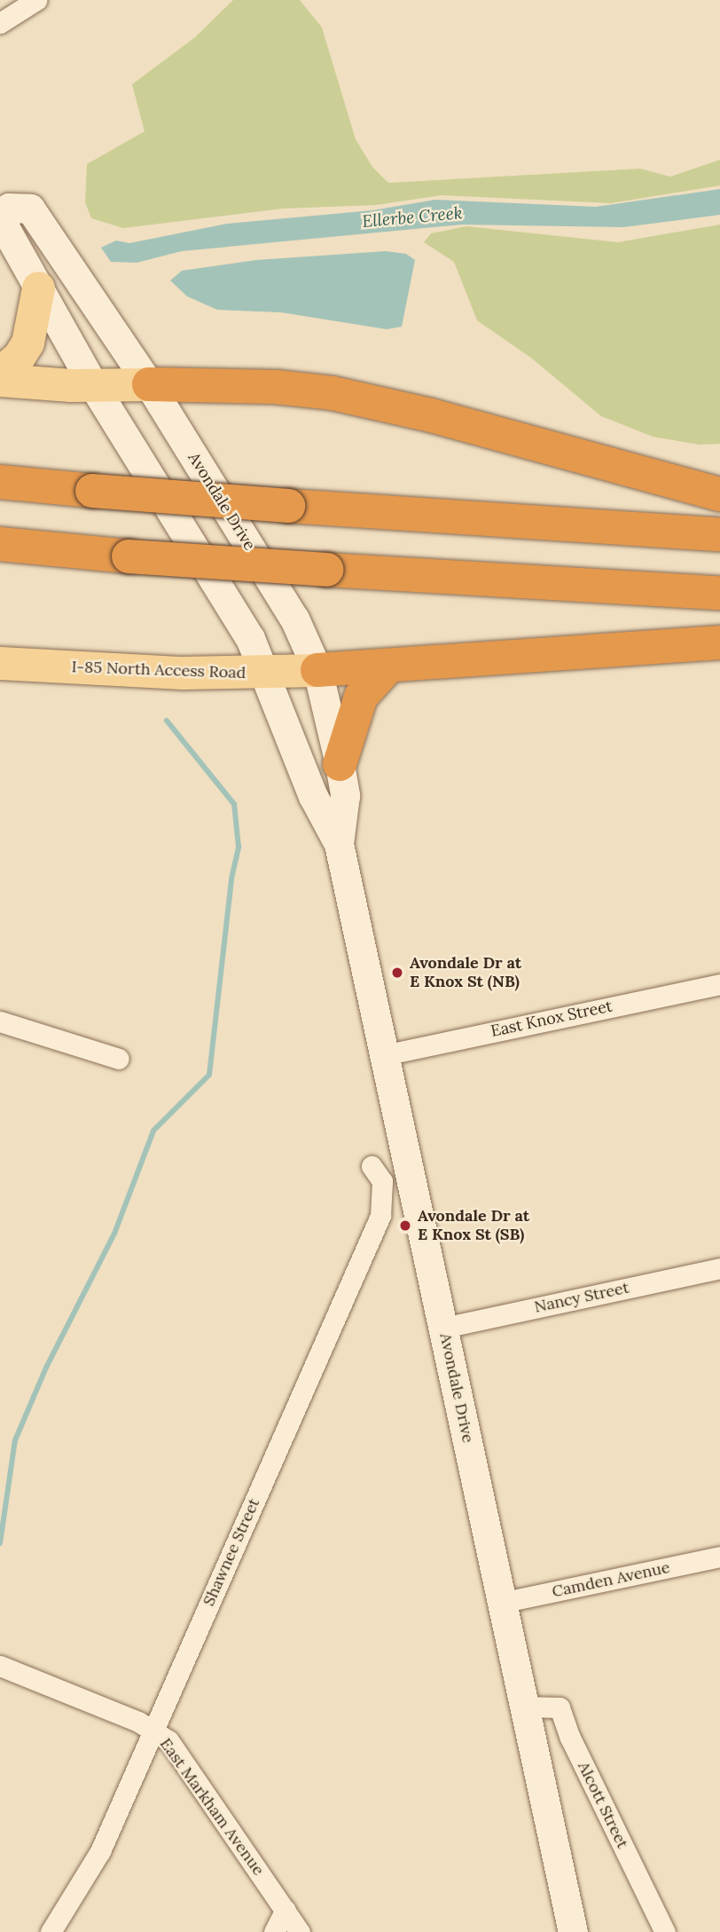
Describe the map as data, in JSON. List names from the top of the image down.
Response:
{
  "streets": {
    "main road": ["Avondale Drive", "I-85 North Access Road"],
    "street": [
      "East Knox Street",
      "Nancy Street",
      "Shawnee Street",
      "Camden Avenue",
      "Alcott Street",
      "East Markham Avenue"
    ]
  },
  "crossings": [
    ["Avondale Drive", "I-85 North Access Road"],
    ["Avondale Drive", "East Knox Street"],
    ["Avondale Drive", "Nancy Street"],
    ["Avondale Drive", "Camden Avenue"],
    ["Avondale Drive", "Alcott Street"],
    ["Shawnee Street", "East Markham Avenue"]
  ],
  "water": ["Ellerbe Creek"],
  "places": ["Avondale Dr at E Knox St (NB)", "Avondale Dr at E Knox St (SB)"]
}
